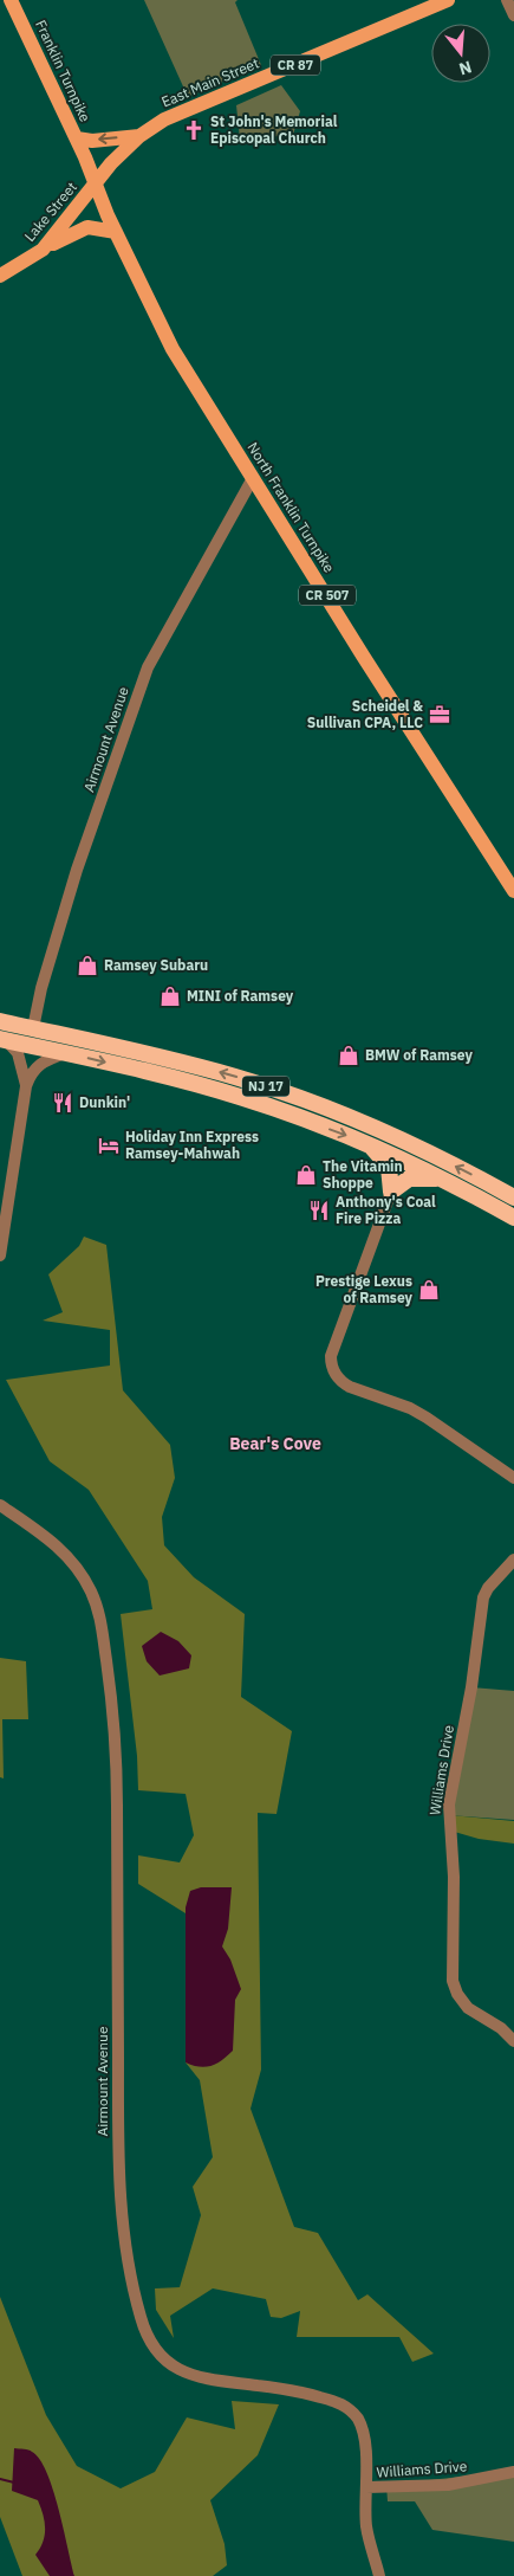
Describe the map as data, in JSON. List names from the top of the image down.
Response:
{
  "streets": {
    "highway": ["NJ 17"],
    "main road": [
      "CR 87",
      "Franklin Turnpike",
      "East Main Street",
      "Lake Street",
      "North Franklin Turnpike",
      "CR 507"
    ],
    "street": ["Airmount Avenue", "Williams Drive"]
  },
  "crossings": [
    ["Franklin Turnpike", "North Franklin Turnpike"],
    ["East Main Street", "Lake Street"],
    ["Lake Street", "North Franklin Turnpike"],
    ["North Franklin Turnpike", "Airmount Avenue"],
    ["Airmount Avenue", "NJ 17"],
    ["Airmount Avenue", "Williams Drive"]
  ],
  "districts": ["Bear's Cove"],
  "places": {
    "church": ["St John's Memorial Episcopal Church"],
    "office": ["Scheidel & Sullivan CPA, LLC"],
    "shop": [
      "Ramsey Subaru",
      "MINI of Ramsey",
      "BMW of Ramsey",
      "The Vitamin Shoppe",
      "Prestige Lexus of Ramsey"
    ],
    "restaurant": ["Dunkin'", "Anthony's Coal Fire Pizza"],
    "hotel": ["Holiday Inn Express Ramsey-Mahwah"]
  },
  "north": "bottom"
}
